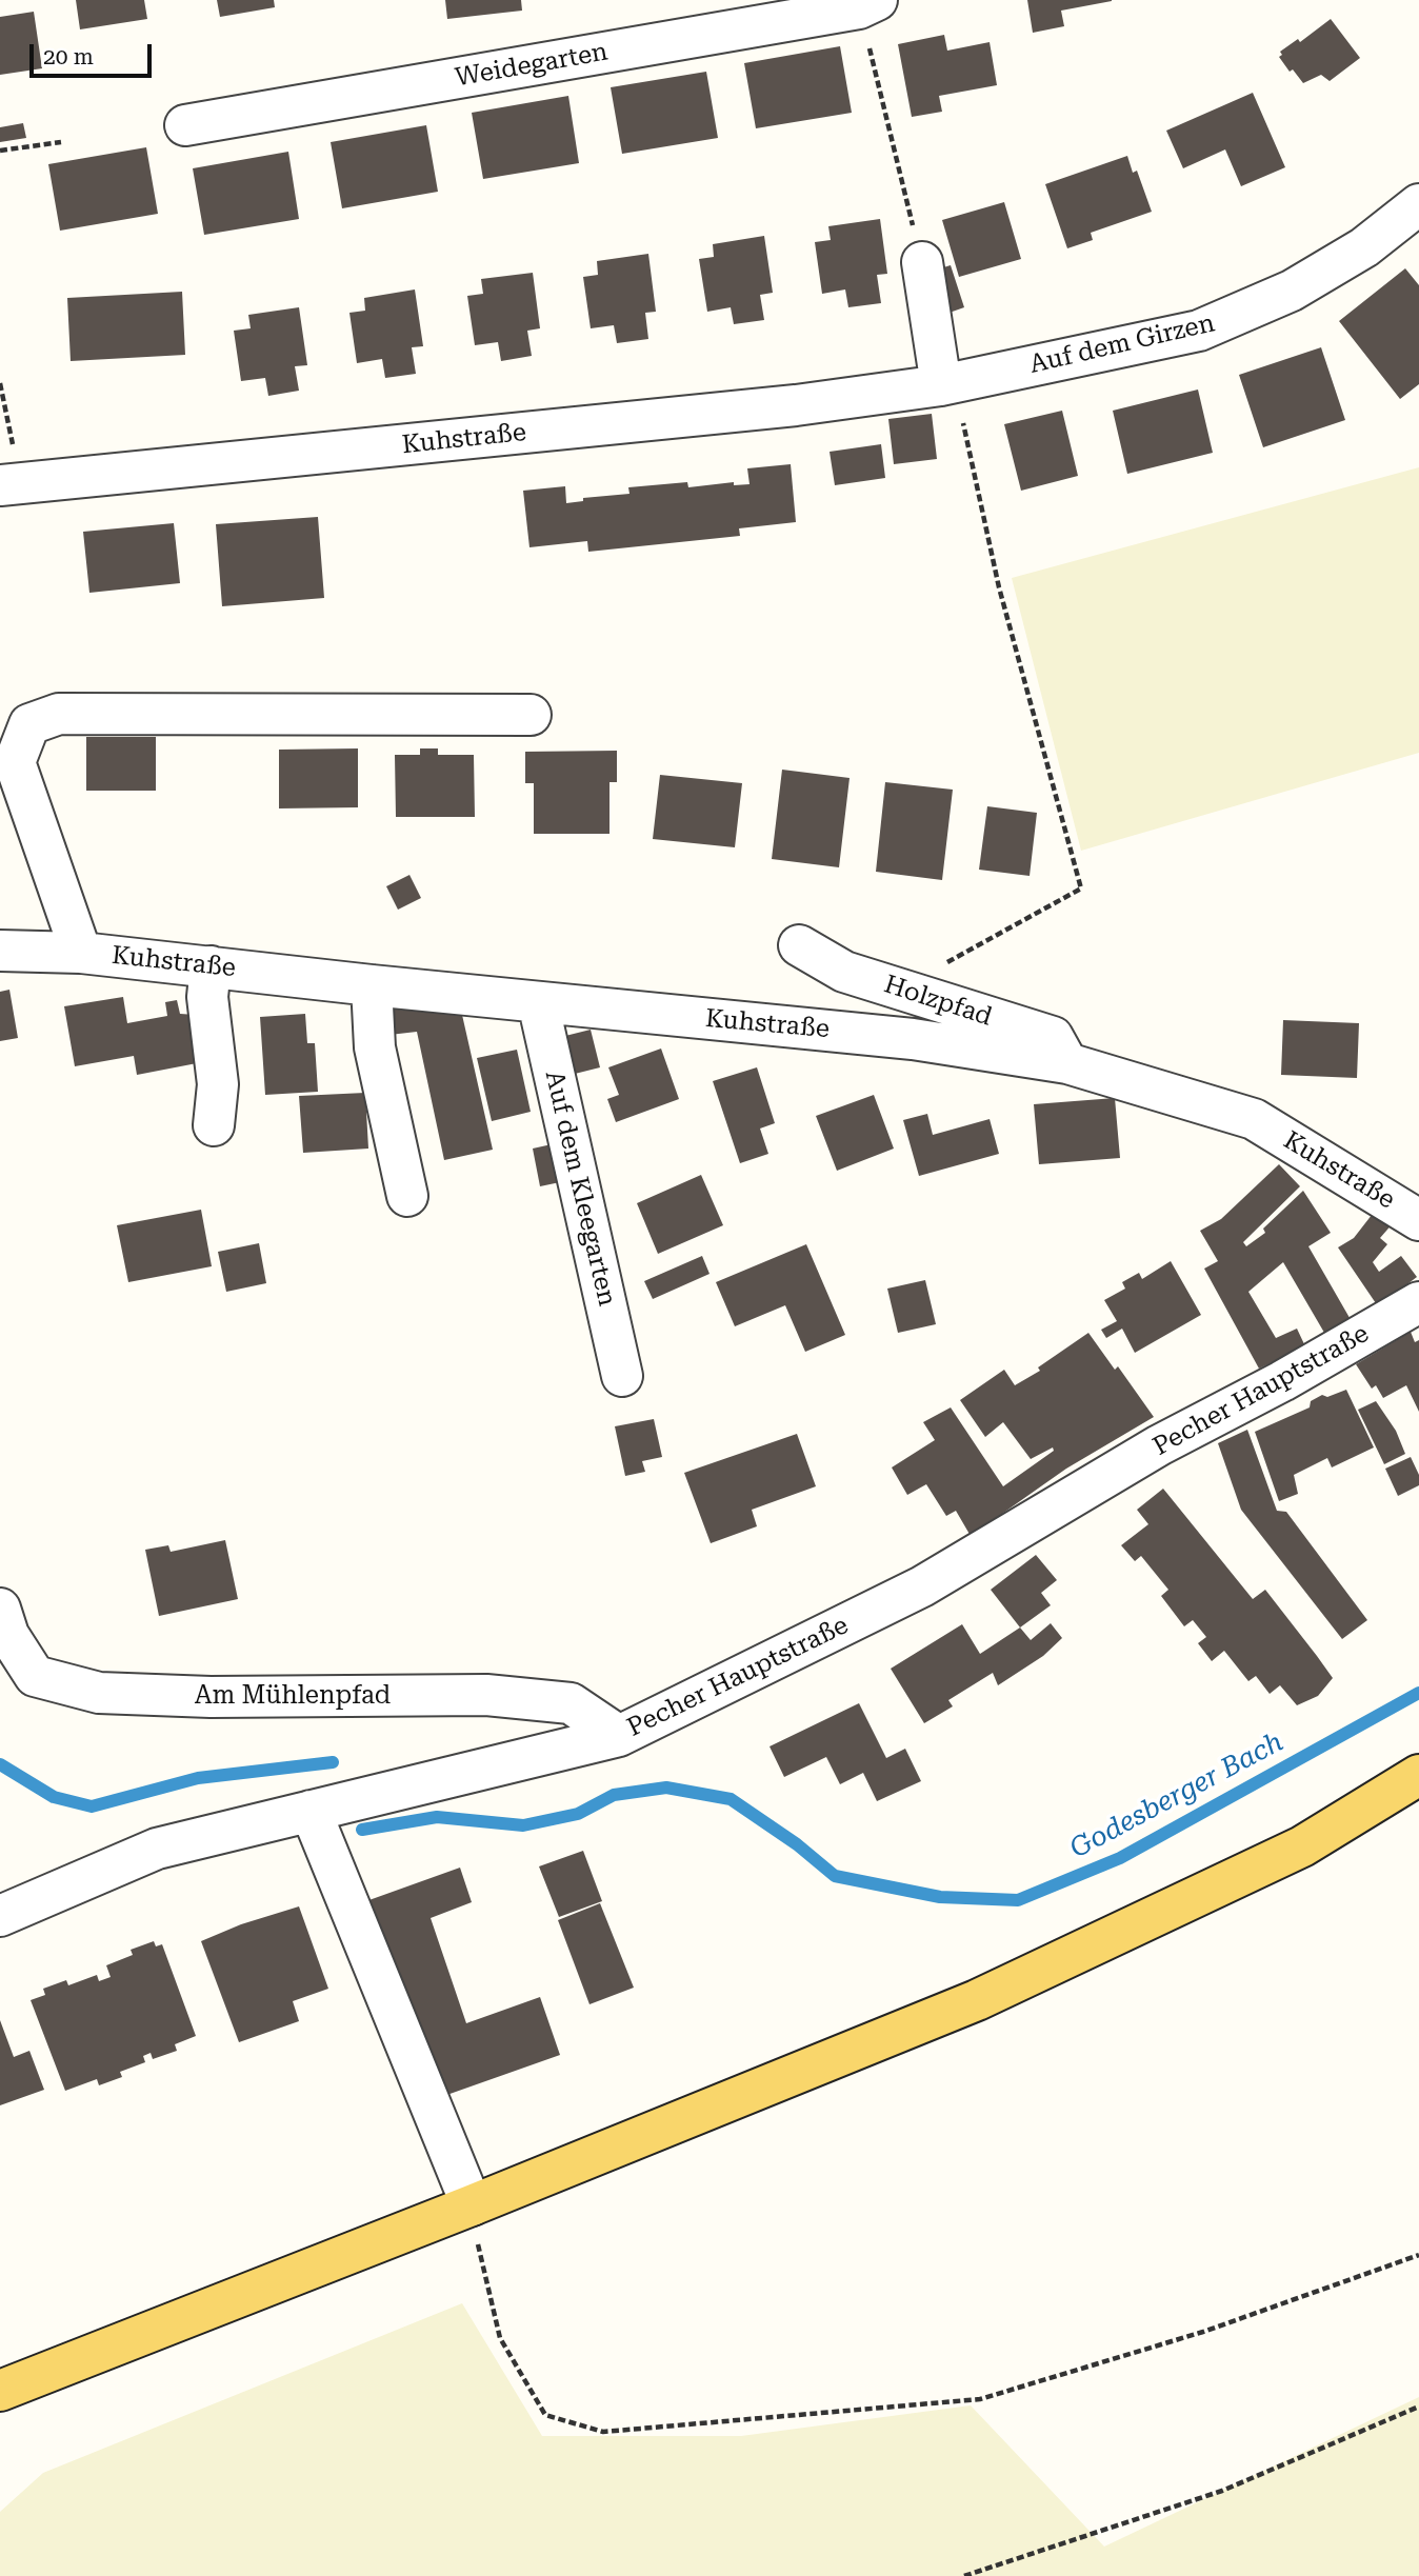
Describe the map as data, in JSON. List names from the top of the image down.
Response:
{
  "streets": {
    "street": [
      "Weidegarten",
      "Auf dem Girzen",
      "Kuhstraße",
      "Holzpfad",
      "Auf dem Kleegarten",
      "Pecher Hauptstraße",
      "Am Mühlenpfad"
    ]
  },
  "crossings": [
    ["Auf dem Girzen", "Kuhstraße"],
    ["Kuhstraße", "Holzpfad"],
    ["Kuhstraße", "Auf dem Kleegarten"],
    ["Pecher Hauptstraße", "Am Mühlenpfad"]
  ],
  "water": ["Godesberger Bach"],
  "scale_bar": "20 m"
}
